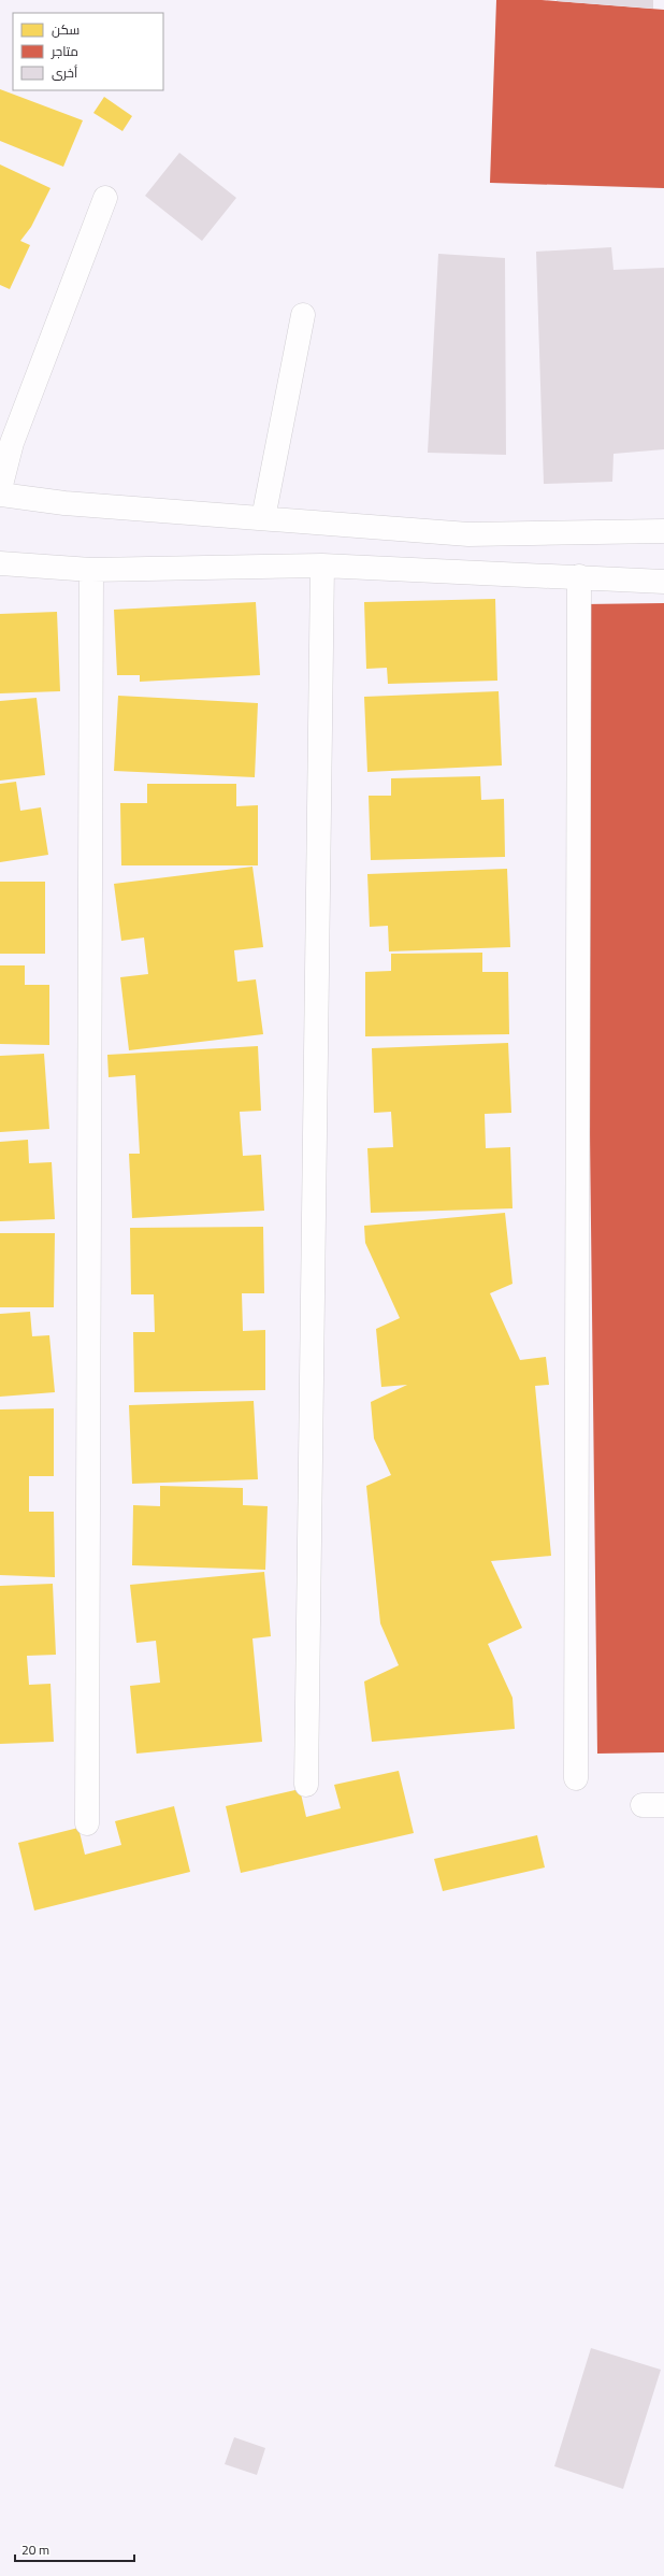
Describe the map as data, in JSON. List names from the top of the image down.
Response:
{
  "legend": ["سكن", "متاجر", "أخرى"],
  "scale_bar": "20 m"
}
